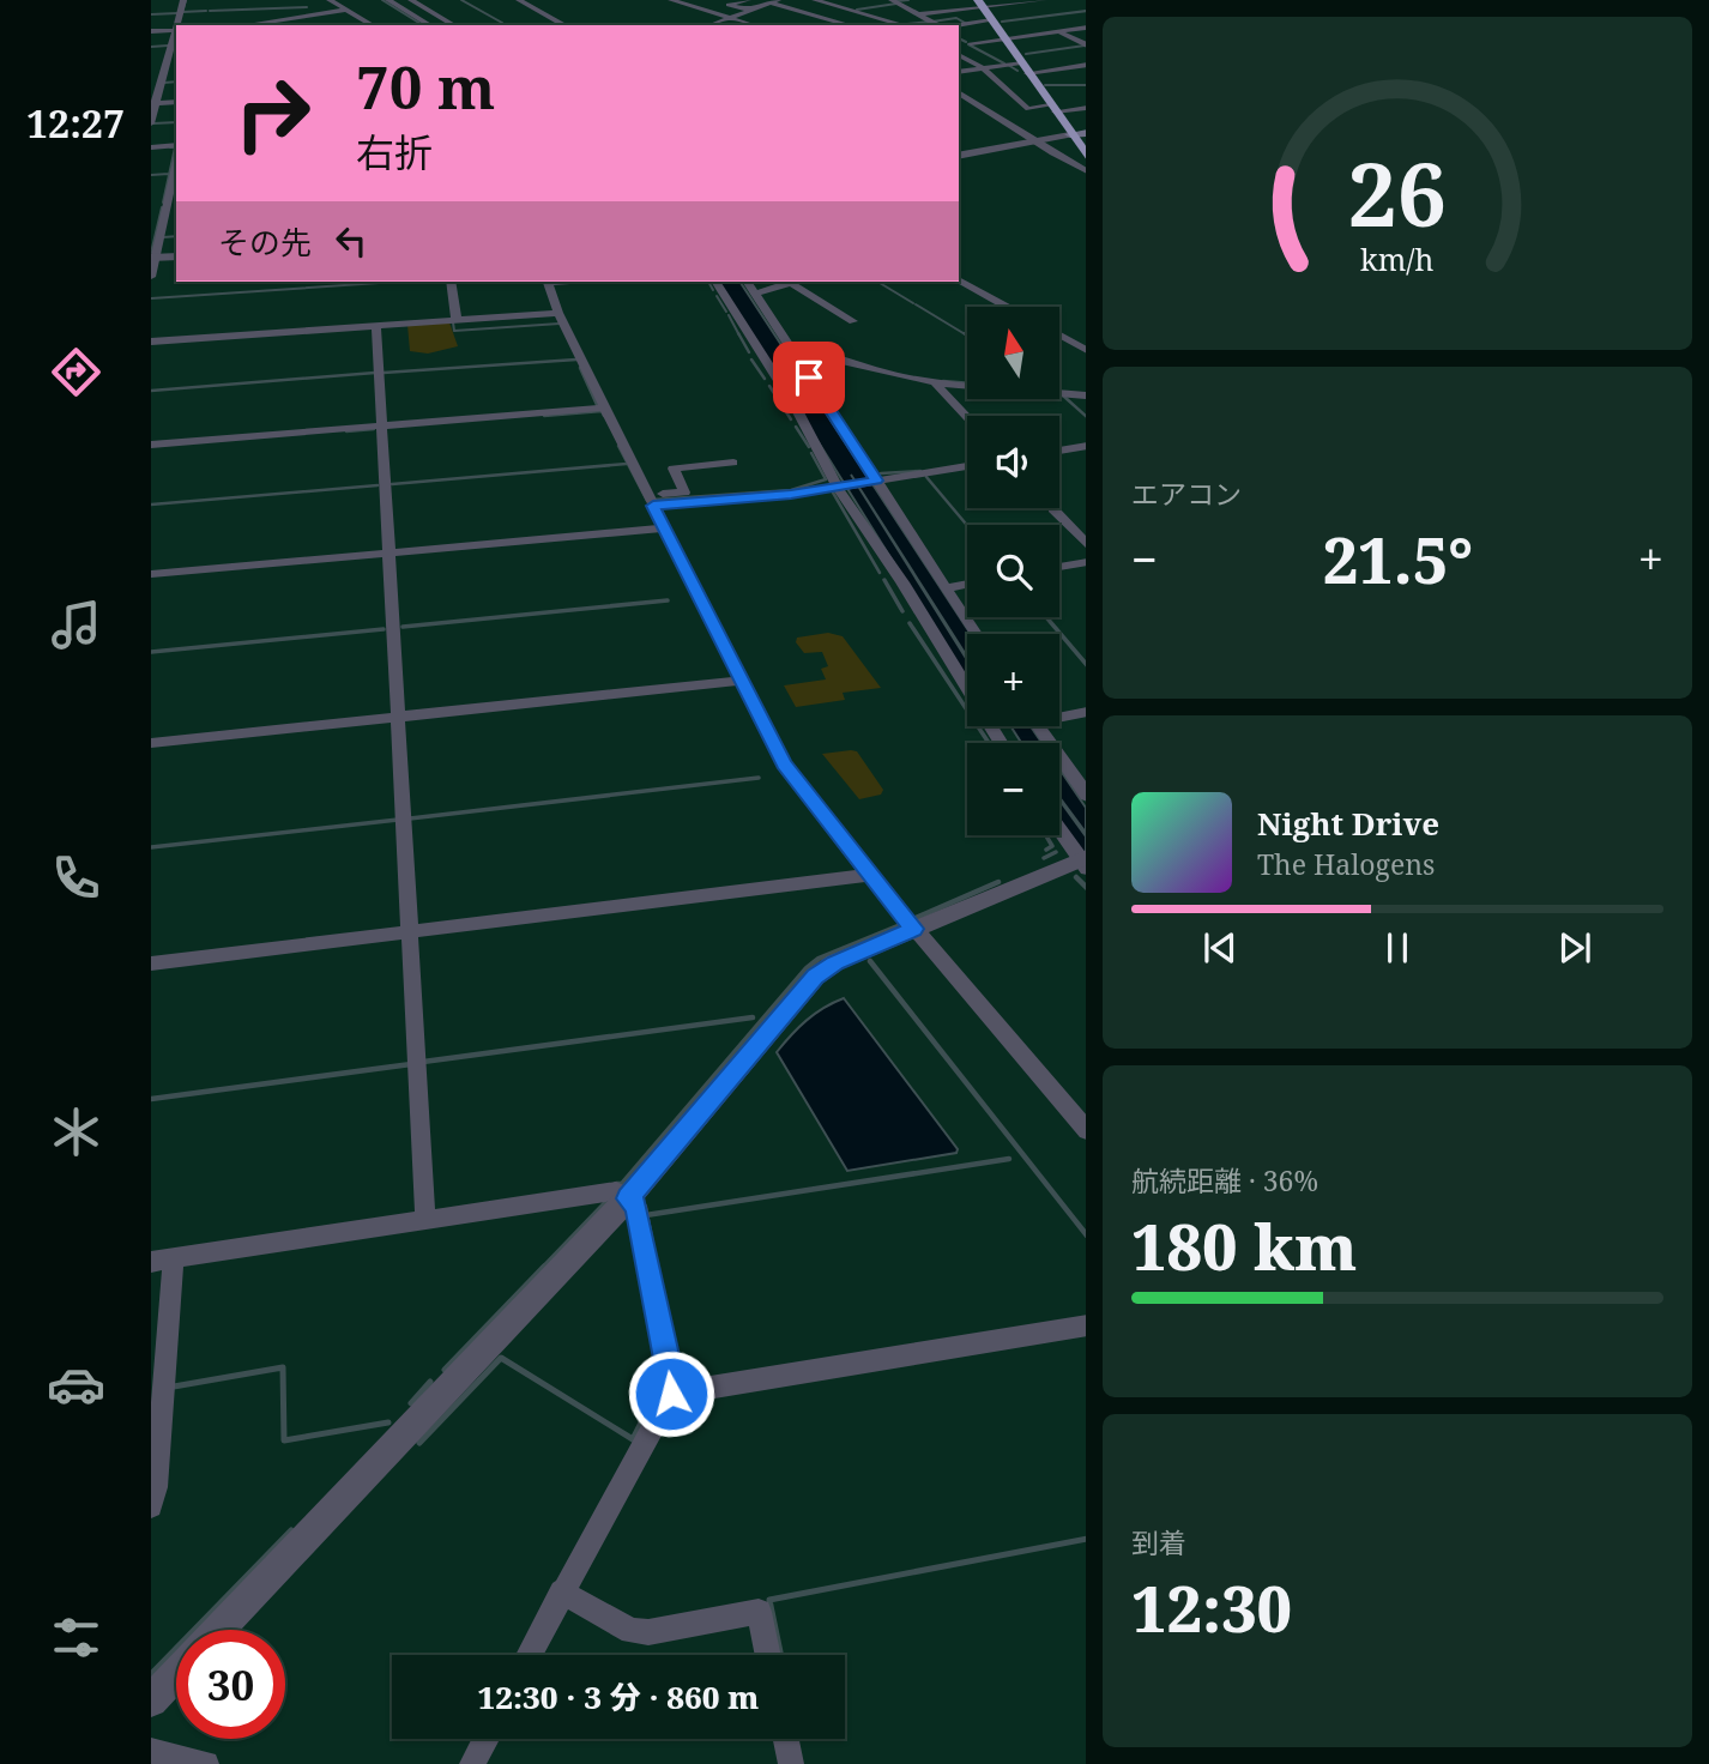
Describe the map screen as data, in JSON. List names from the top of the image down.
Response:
{
  "north": "top",
  "page": {
    "tabs": "12:27",
    "turn": ["70 m", "右折"],
    "then": "その先",
    "map_buttons": ["+", "−"],
    "tile": [
      "エアコン",
      ["航続距離 · 36%", "180 km"],
      ["到着", "12:30"]
    ],
    "heat": ["−", "21.5°", "+"],
    "song": ["Night Drive", "The Halogens"],
    "limit": "30",
    "trip": "12:30 · 3 分 · 860 m",
    "gauge": ["26", "km/h"]
  }
}
